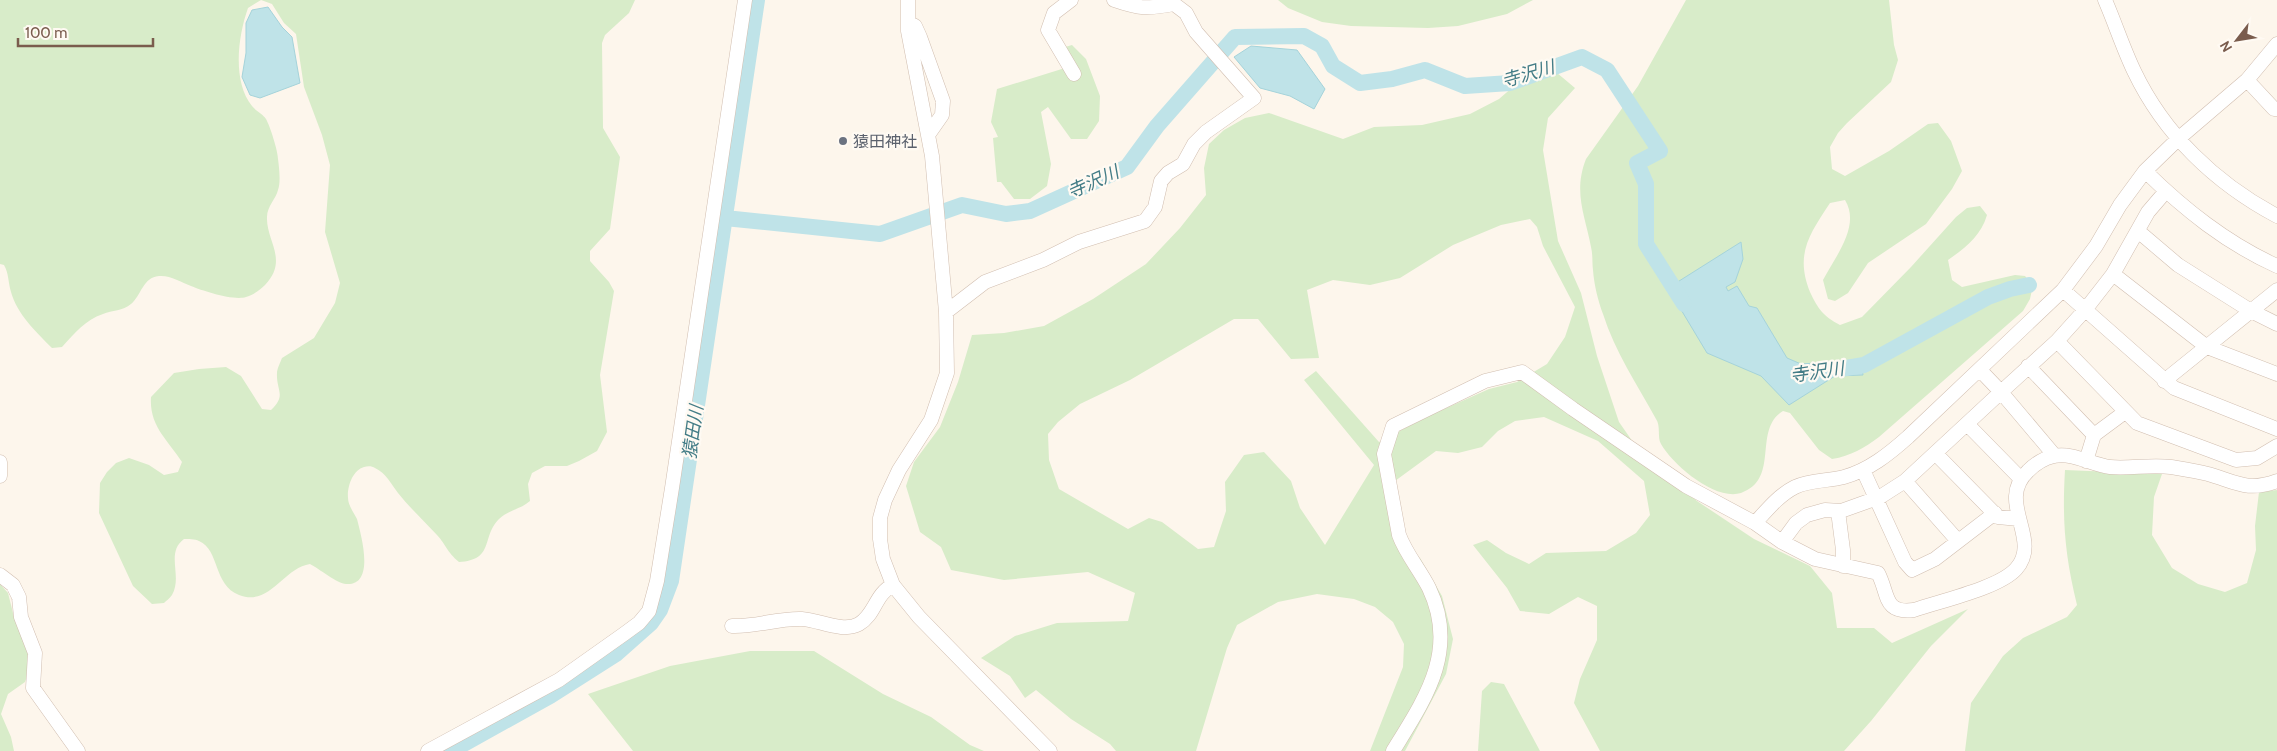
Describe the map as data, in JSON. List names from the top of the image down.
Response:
{
  "water": ["寺沢川", "猿田川"],
  "places": ["猿田神社"],
  "scale_bar": "100 m",
  "north": "bottom left"
}
